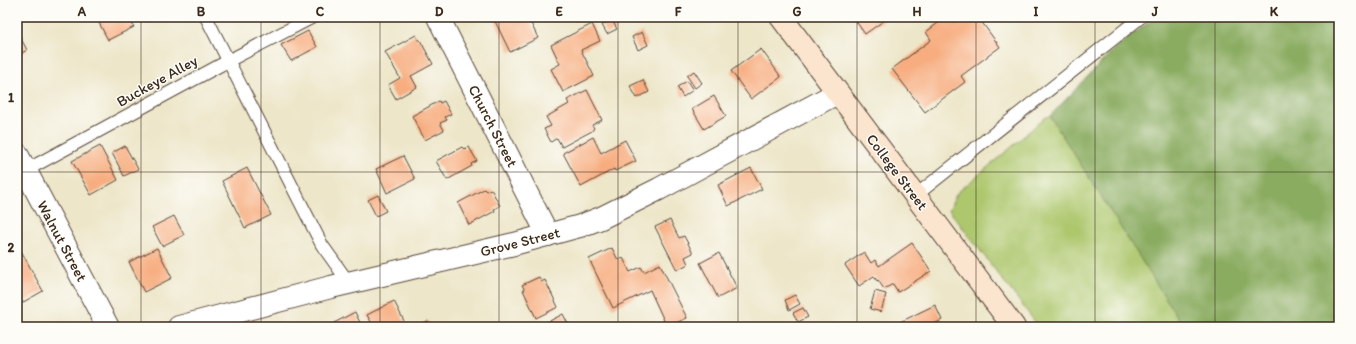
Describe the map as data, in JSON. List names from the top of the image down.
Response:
{
  "streets": {
    "main road": ["College Street"],
    "street": ["Church Street", "Walnut Street", "Grove Street"],
    "lane": ["Buckeye Alley"]
  },
  "crossings": [
    ["Buckeye Alley", "Walnut Street"],
    ["Church Street", "Grove Street"],
    ["College Street", "Grove Street"]
  ],
  "grid": {
    "columns": [
      "A",
      "B",
      "C",
      "D",
      "E",
      "F",
      "G",
      "H",
      "I",
      "J",
      "K"
    ],
    "rows": ["1", "2"]
  }
}
